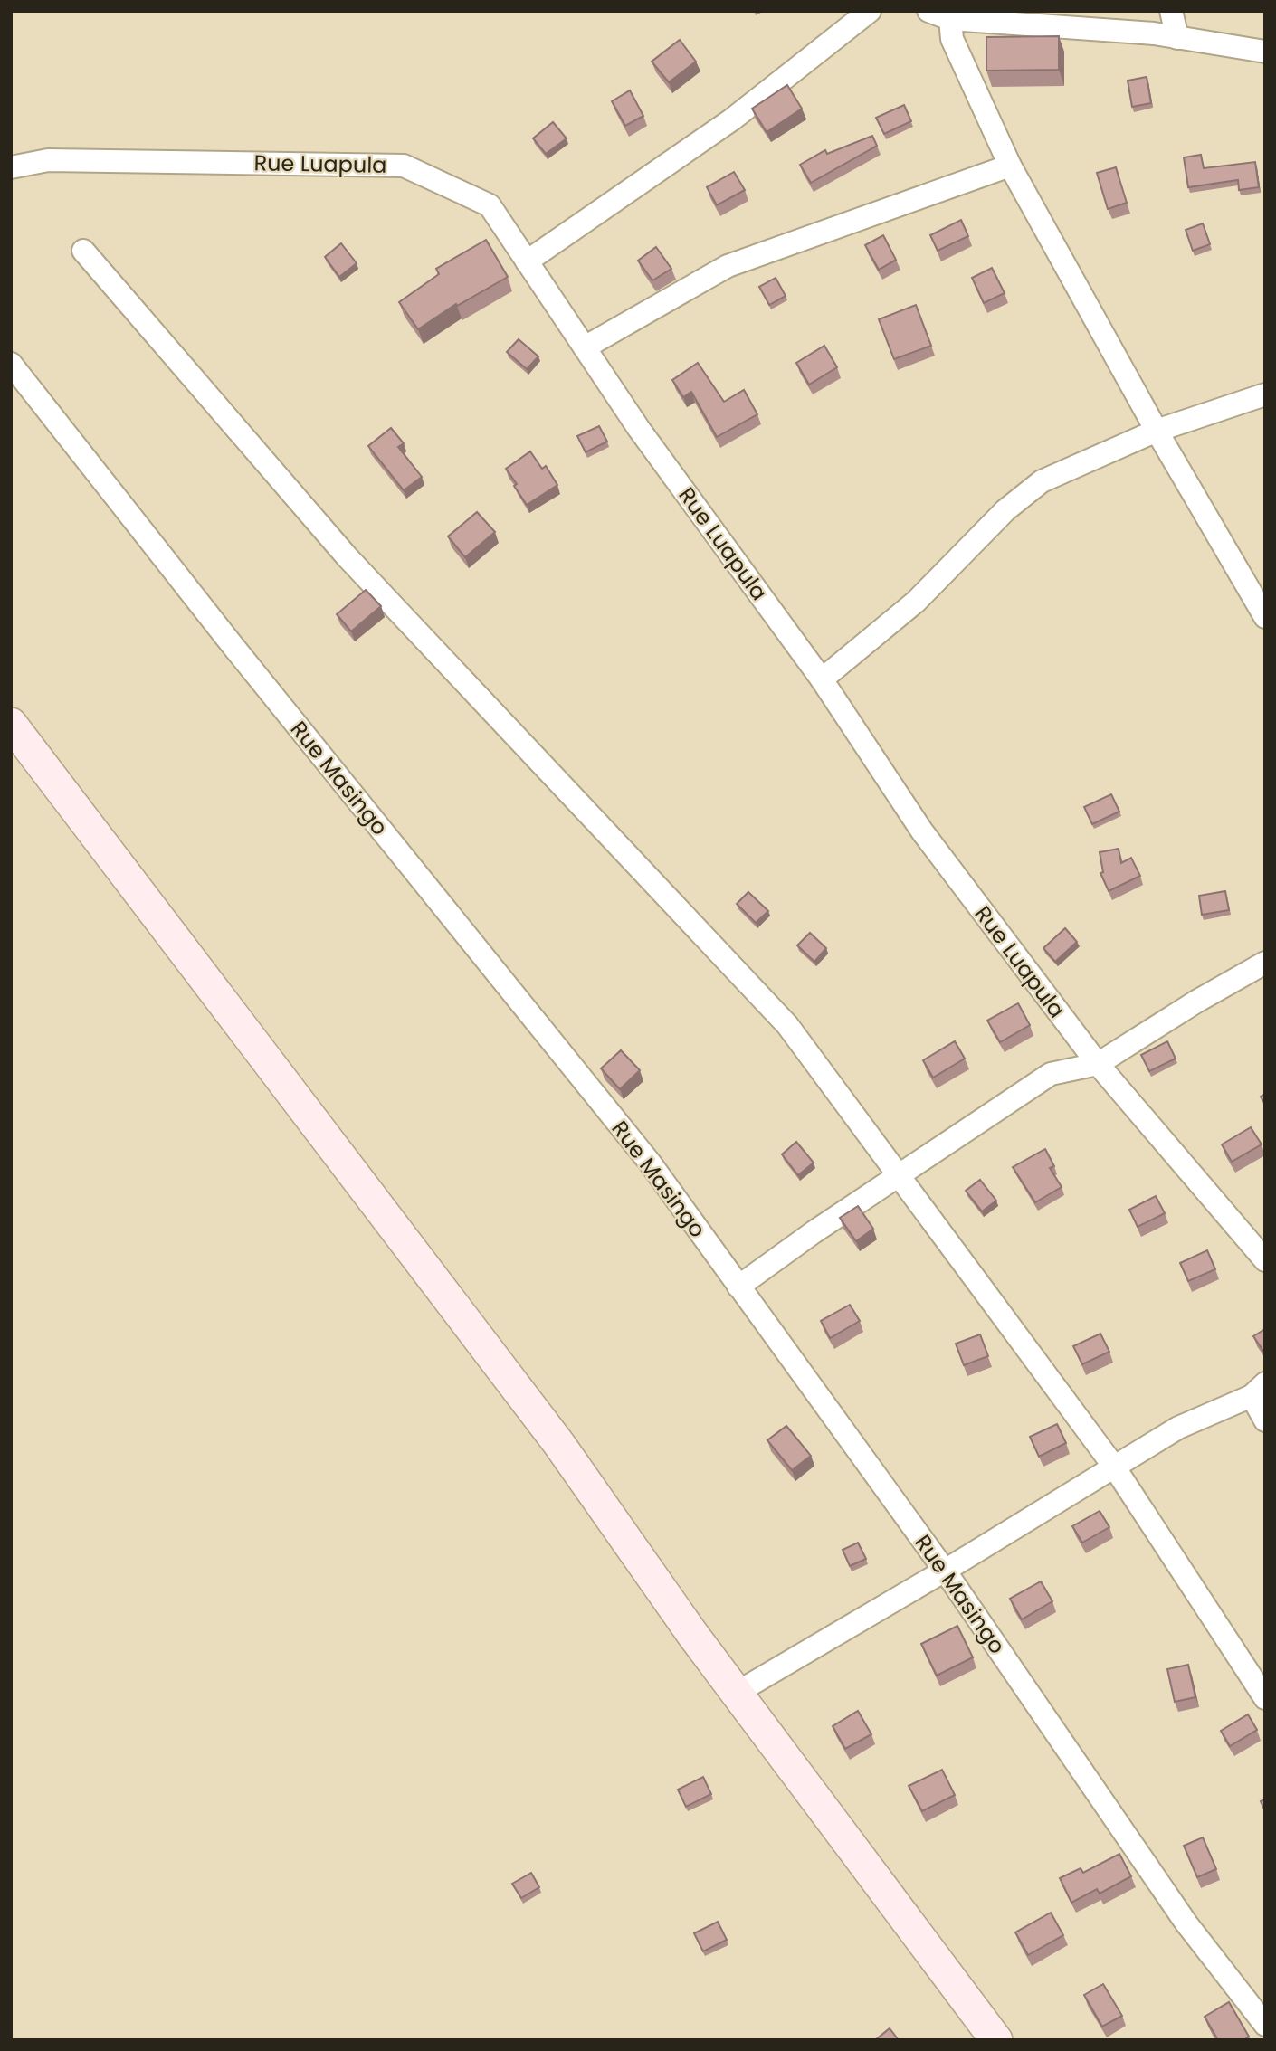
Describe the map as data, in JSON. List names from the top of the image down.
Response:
{
  "streets": {
    "street": ["Rue Luapula", "Rue Masingo"]
  }
}
